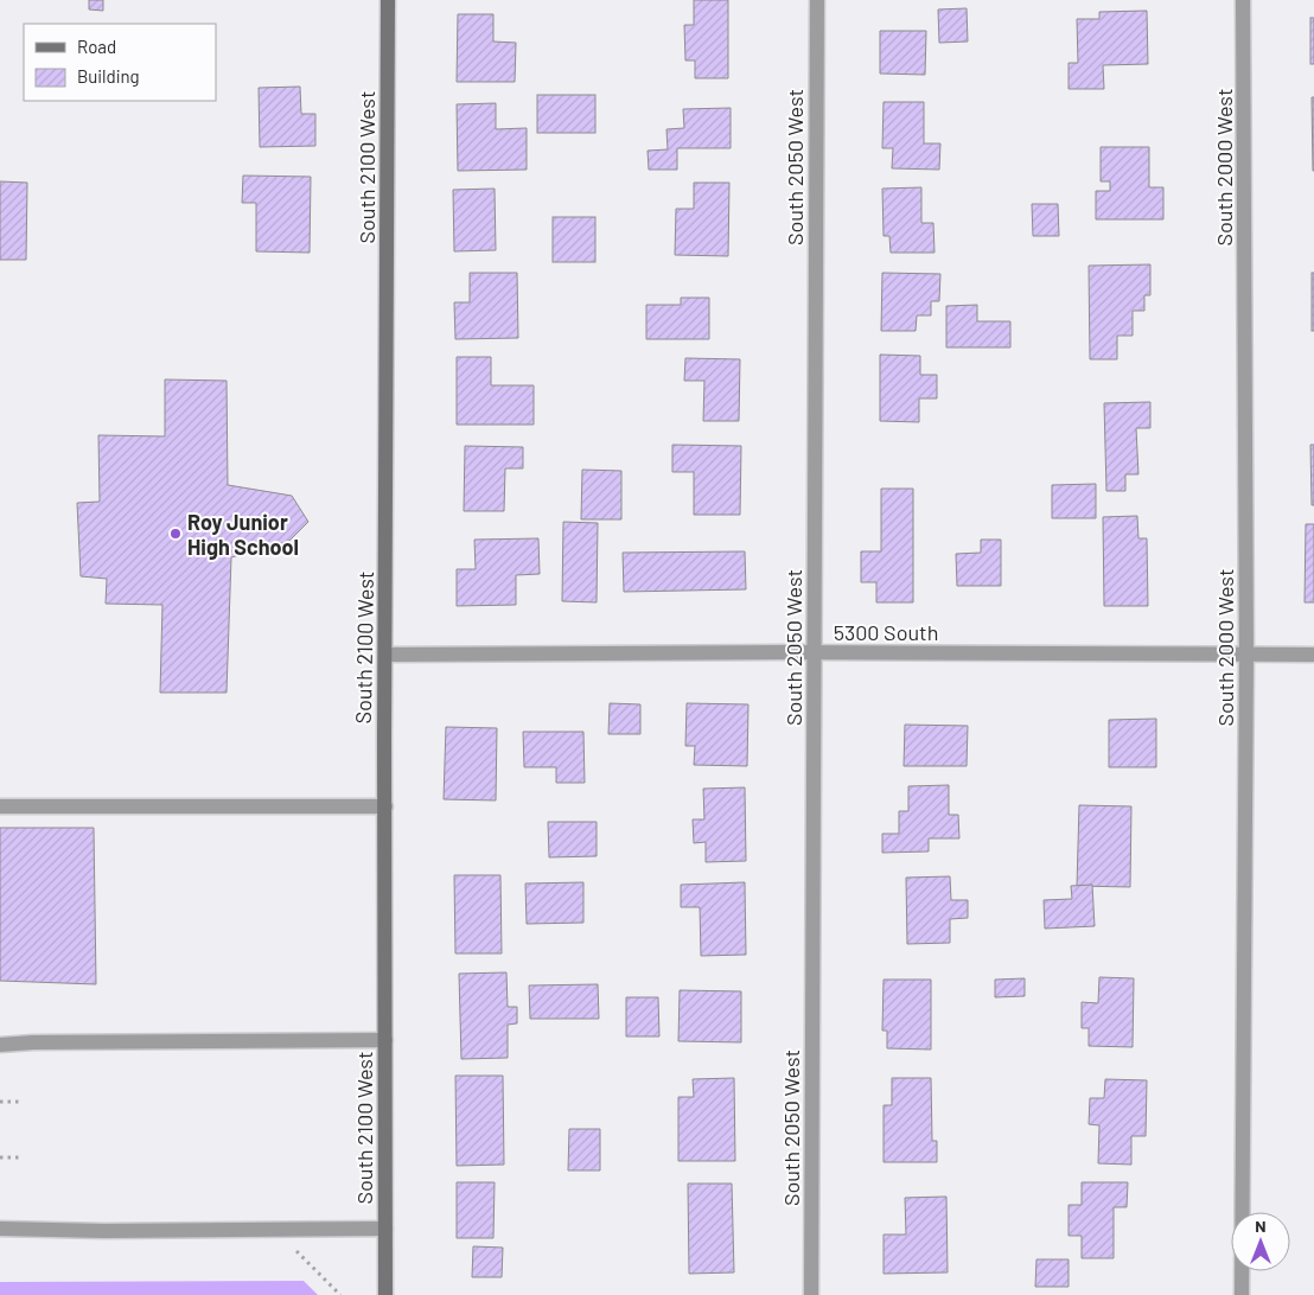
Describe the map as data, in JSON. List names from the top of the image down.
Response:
{
  "streets": {
    "street": [
      "South 2100 West",
      "South 2050 West",
      "South 2000 West",
      "5300 South"
    ]
  },
  "crossings": [
    ["South 2100 West", "5300 South"],
    ["South 2050 West", "5300 South"],
    ["South 2000 West", "5300 South"]
  ],
  "places": ["Roy Junior High School"],
  "legend": ["Road", "Building"],
  "north": "top"
}
